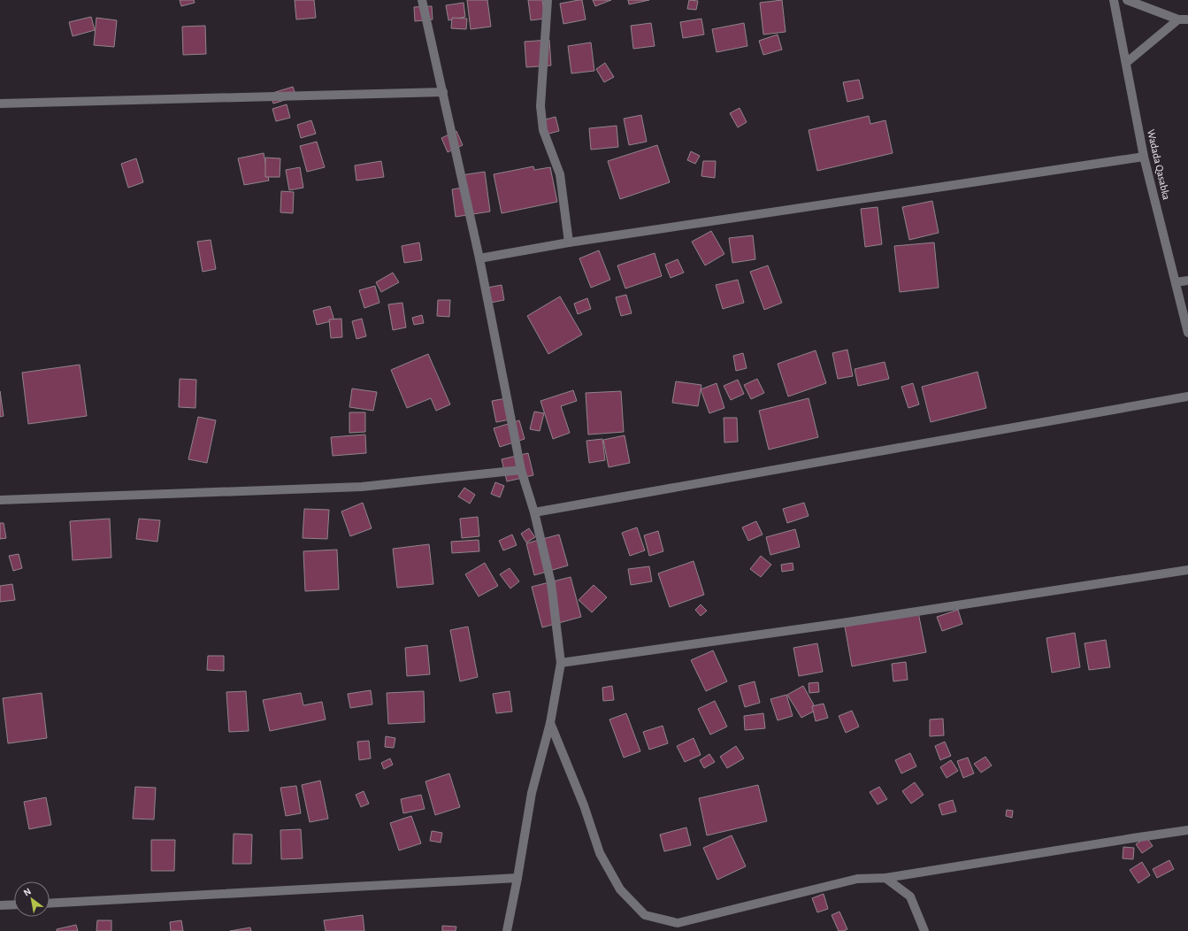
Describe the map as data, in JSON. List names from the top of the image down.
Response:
{
  "streets": {
    "street": ["Wadada Qasabka"]
  },
  "north": "top left"
}
